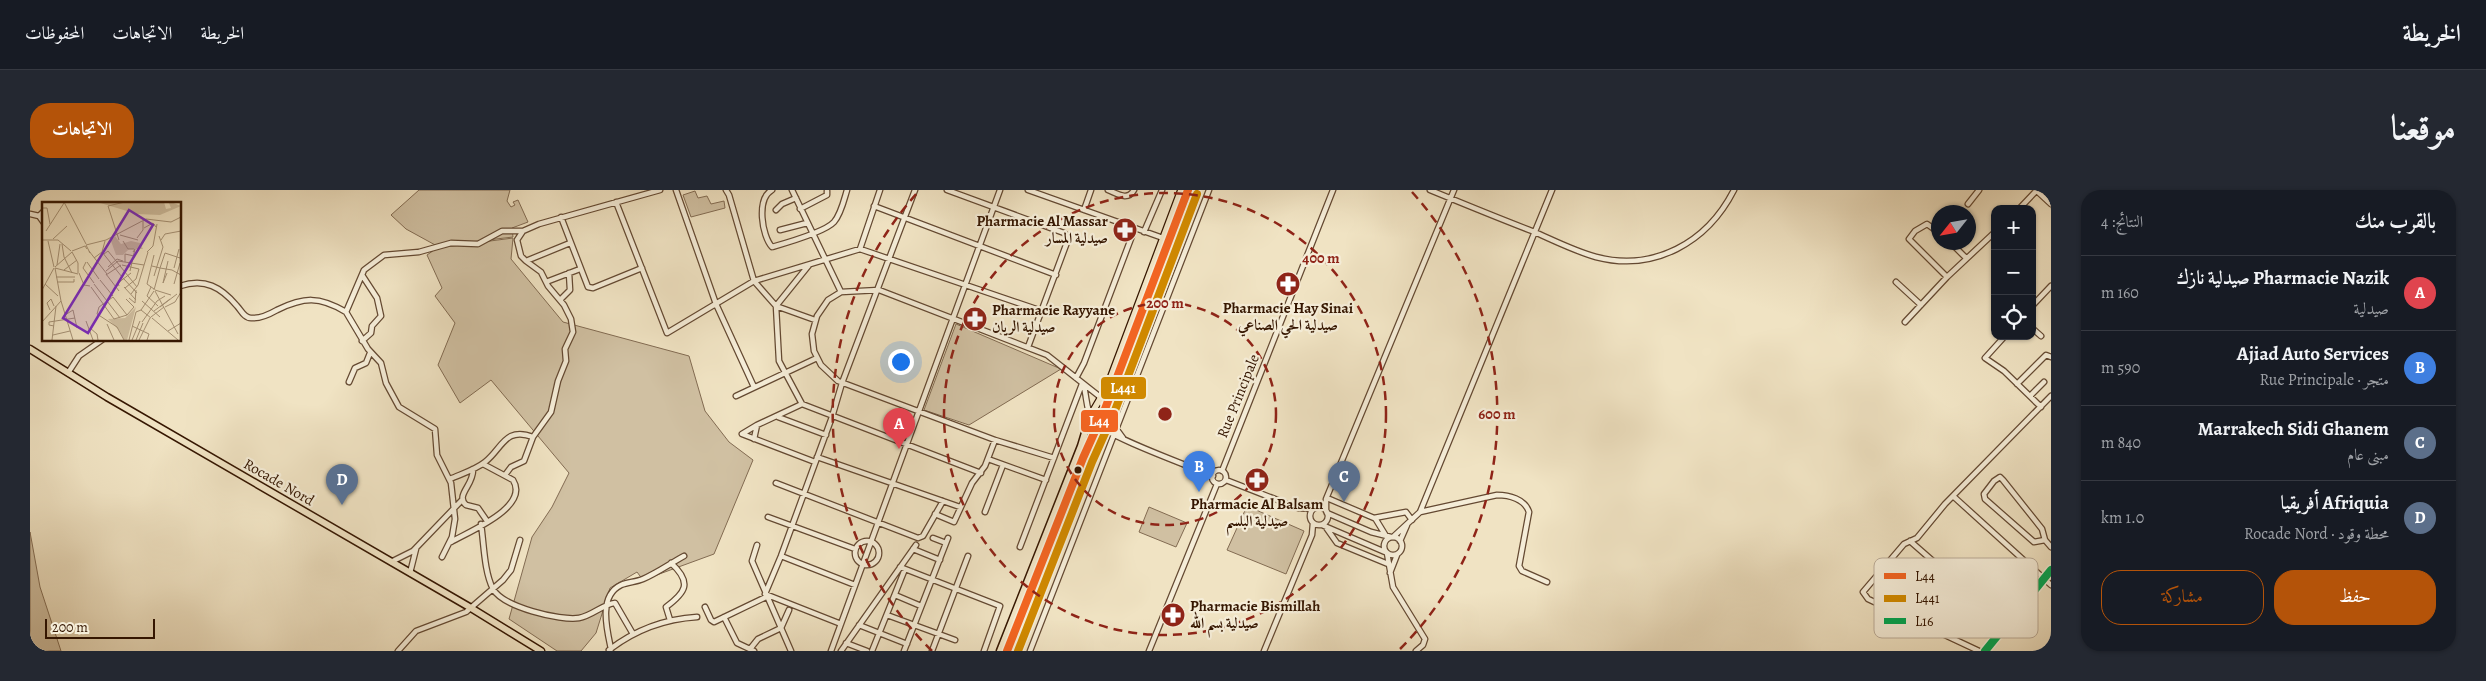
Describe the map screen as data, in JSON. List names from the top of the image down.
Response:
{
  "streets": {
    "highway": ["Rocade Nord"],
    "street": ["Rue Principale"]
  },
  "places": {
    "pharmacy": [
      "Pharmacie Al Massar صيدلية المسار",
      "Pharmacie Hay Sinai صيدلية الحي الصناعي",
      "Pharmacie Rayyane صيدلية الريان",
      "Pharmacie Al Balsam صيدلية البلسم",
      "Pharmacie Bismillah صيدلية بسم الله"
    ]
  },
  "lines": ["transit line L44", "transit line L441", "transit line L16"],
  "legend": ["L44", "L441", "L16"],
  "scale_bar": "200 m",
  "north": "bottom left",
  "page": {
    "header": "الخريطة",
    "nav": ["الخريطة", "الاتجاهات", "المحفوظات"],
    "title": "موقعنا",
    "buttons": [
      "الاتجاهات",
      ["حفظ", "مشاركة"]
    ],
    "heading": ["بالقرب منك", "النتائج: 4"],
    "map_buttons": ["+", "−"],
    "list": [
      {
        "mark": "A",
        "name": "Pharmacie Nazik صيدلية نازك",
        "note": "صيدلية",
        "value": "160 m"
      },
      {
        "mark": "B",
        "name": "Ajiad Auto Services",
        "note": "متجر · Rue Principale",
        "value": "590 m"
      },
      {
        "mark": "C",
        "name": "Marrakech Sidi Ghanem",
        "note": "مبنى عام",
        "value": "840 m"
      },
      {
        "mark": "D",
        "name": "Afriquia أفريقيا",
        "note": "محطة وقود · Rocade Nord",
        "value": "1.0 km"
      }
    ],
    "pins": [
      "A",
      "B",
      "C",
      "D"
    ],
    "scale": "200 m"
  },
  "rings": ["400 m", "200 m", "600 m"]
}
